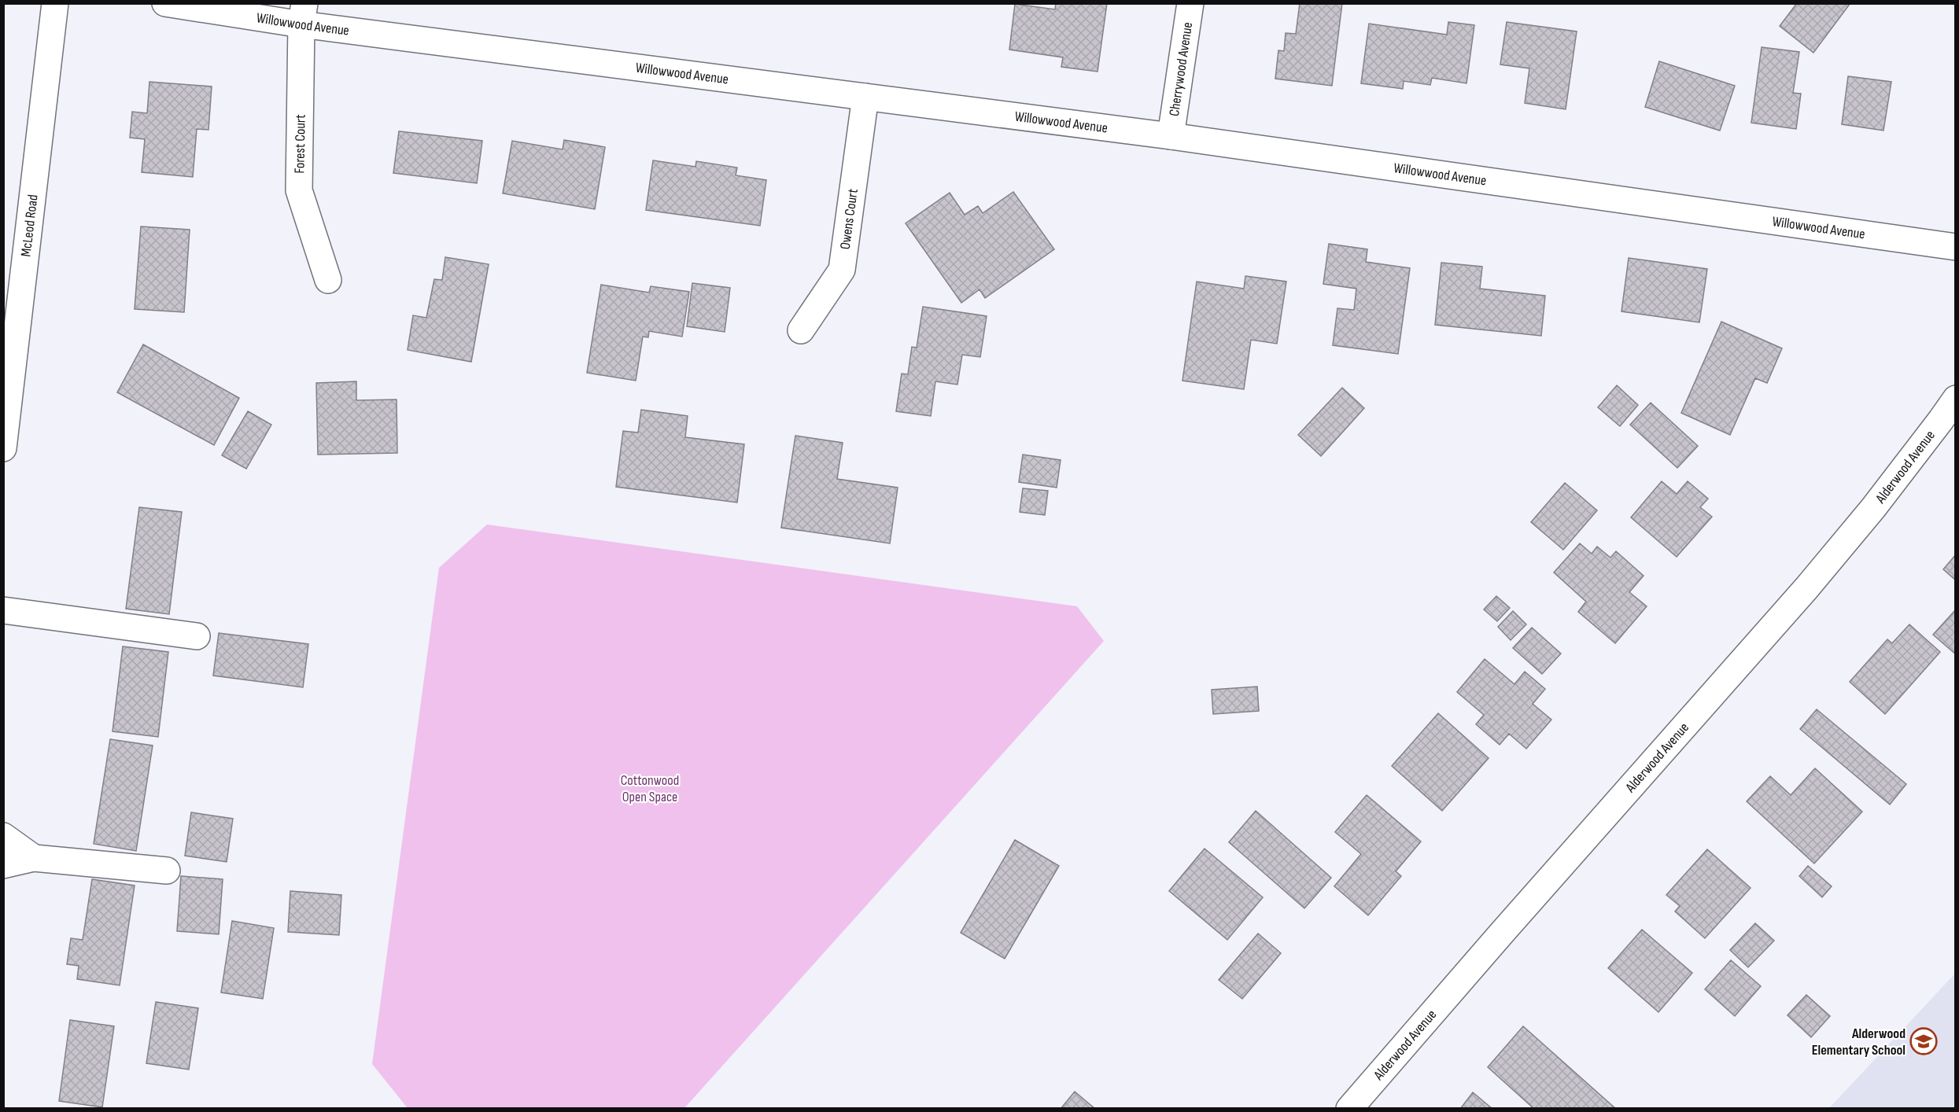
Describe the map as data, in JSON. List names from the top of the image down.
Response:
{
  "streets": {
    "street": [
      "Willowwood Avenue",
      "Cherrywood Avenue",
      "Forest Court",
      "Owens Court",
      "McLeod Road",
      "Alderwood Avenue"
    ]
  },
  "crossings": [
    ["Willowwood Avenue", "Cherrywood Avenue"],
    ["Willowwood Avenue", "Forest Court"],
    ["Willowwood Avenue", "Owens Court"]
  ],
  "parks": ["Cottonwood Open Space"],
  "places": {
    "school or university": ["Alderwood Elementary School"]
  }
}
